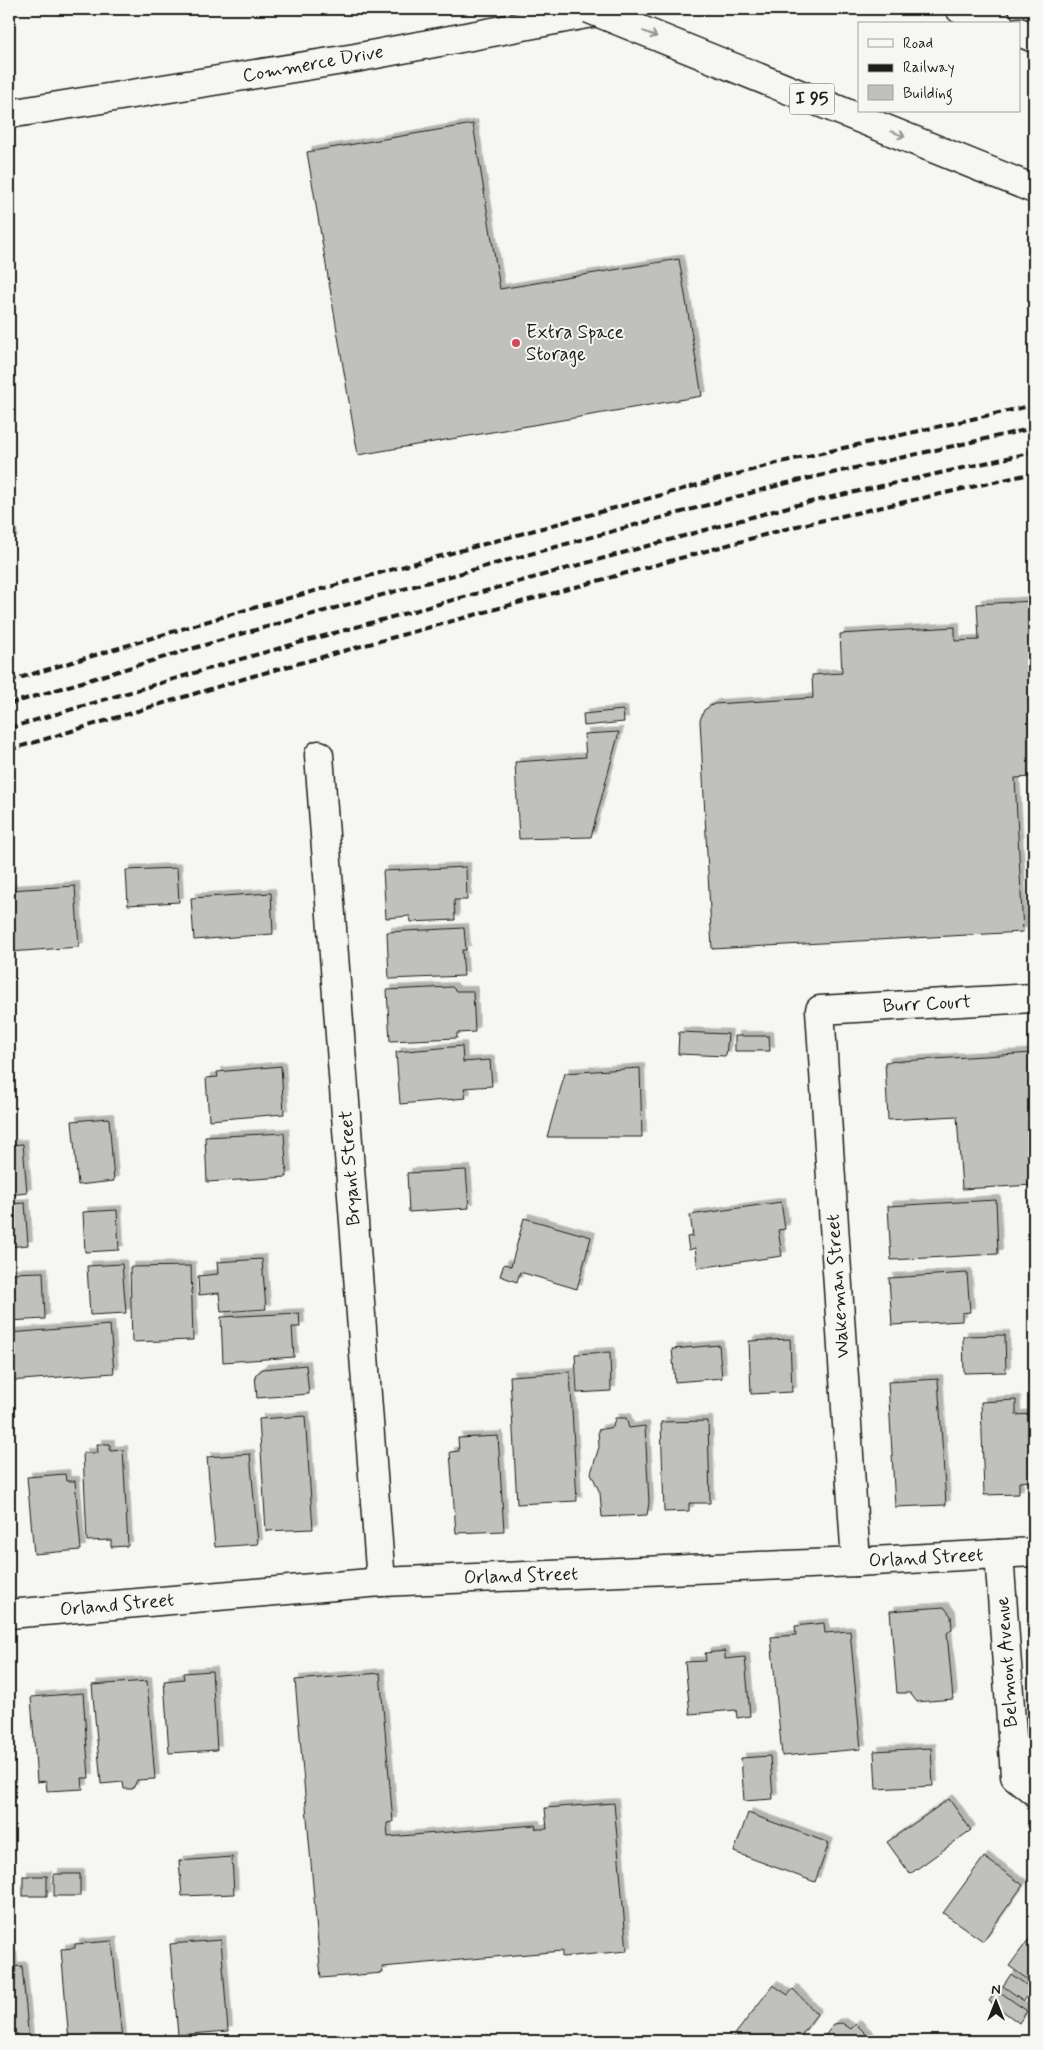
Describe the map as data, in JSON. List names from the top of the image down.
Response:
{
  "streets": {
    "main road": [
      "Commerce Drive",
      "I 95",
      "Burr Court",
      "Bryant Street",
      "Wakeman Street",
      "Orland Street",
      "Belmont Avenue"
    ]
  },
  "crossings": [
    ["Burr Court", "Wakeman Street"],
    ["Bryant Street", "Orland Street"],
    ["Wakeman Street", "Orland Street"],
    ["Orland Street", "Belmont Avenue"]
  ],
  "places": ["Extra Space Storage"],
  "legend": ["Road", "Railway", "Building"],
  "north": "top"
}
